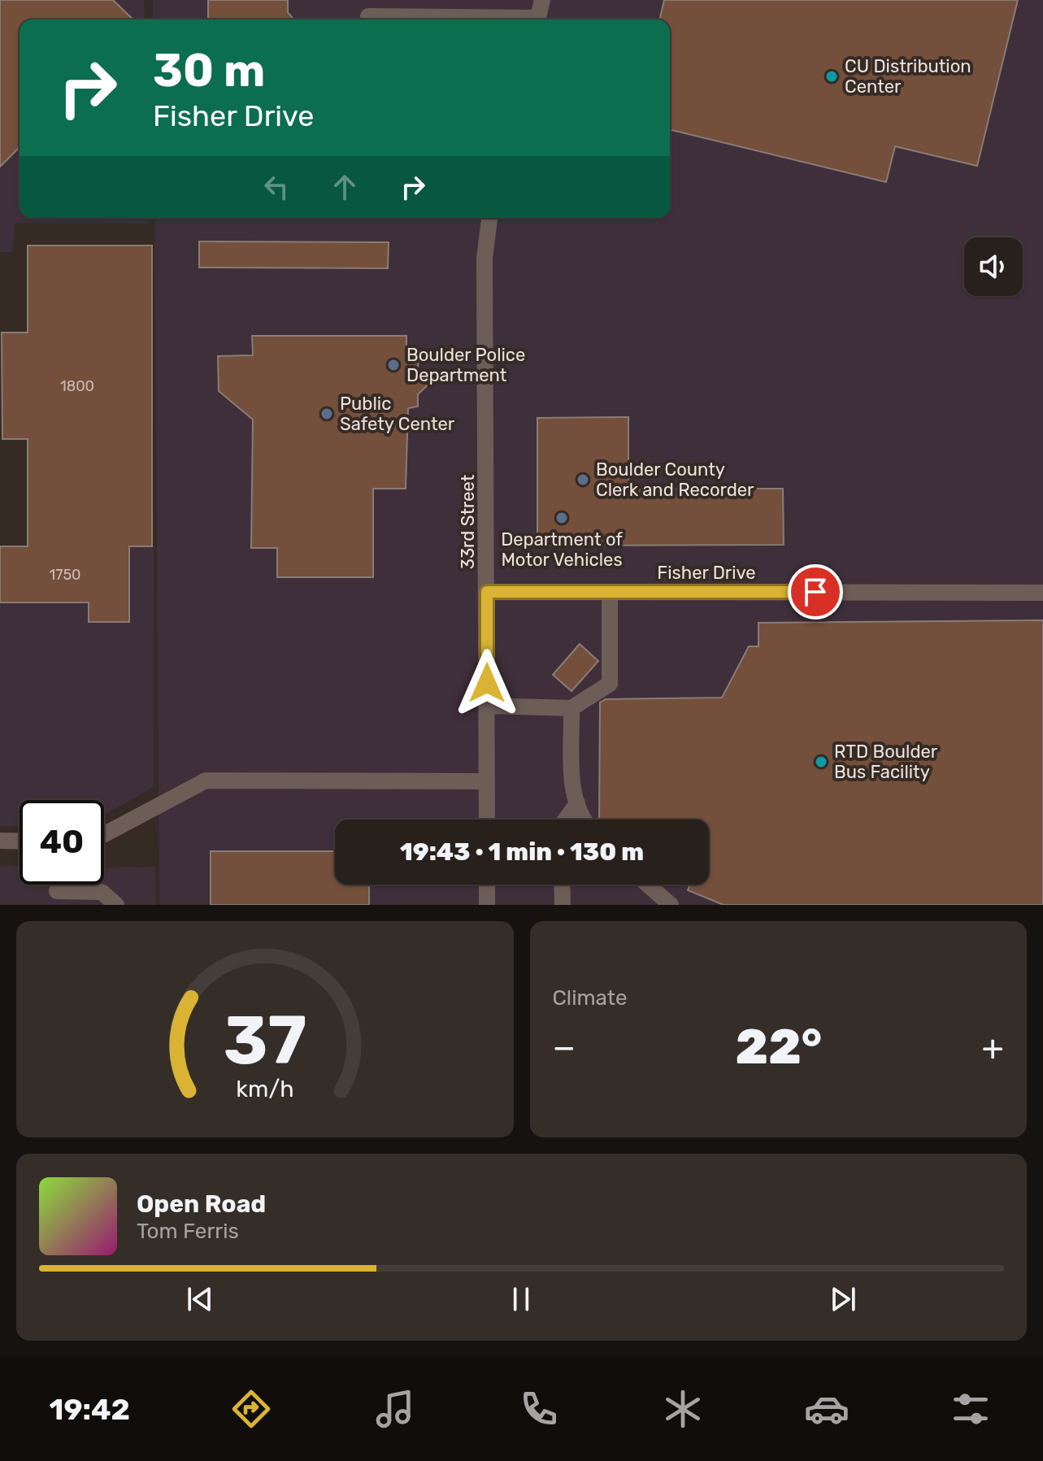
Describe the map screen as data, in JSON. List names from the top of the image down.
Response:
{
  "streets": {
    "street": ["33rd Street", "Fisher Drive"]
  },
  "crossings": [
    ["33rd Street", "Fisher Drive"]
  ],
  "places": [
    "CU Distribution Center",
    "Boulder Police Department",
    "Public Safety Center",
    "Boulder County Clerk and Recorder",
    "Department of Motor Vehicles",
    "RTD Boulder Bus Facility"
  ],
  "house_numbers": ["1800", "1750"],
  "page": {
    "turn": ["30 m", "Fisher Drive"],
    "limit": "40",
    "trip": "19:43 · 1 min · 130 m",
    "tile": "Climate",
    "heat": ["−", "22°", "+"],
    "song": ["Open Road", "Tom Ferris"],
    "tabs": "19:42",
    "gauge": ["37", "km/h"]
  }
}
